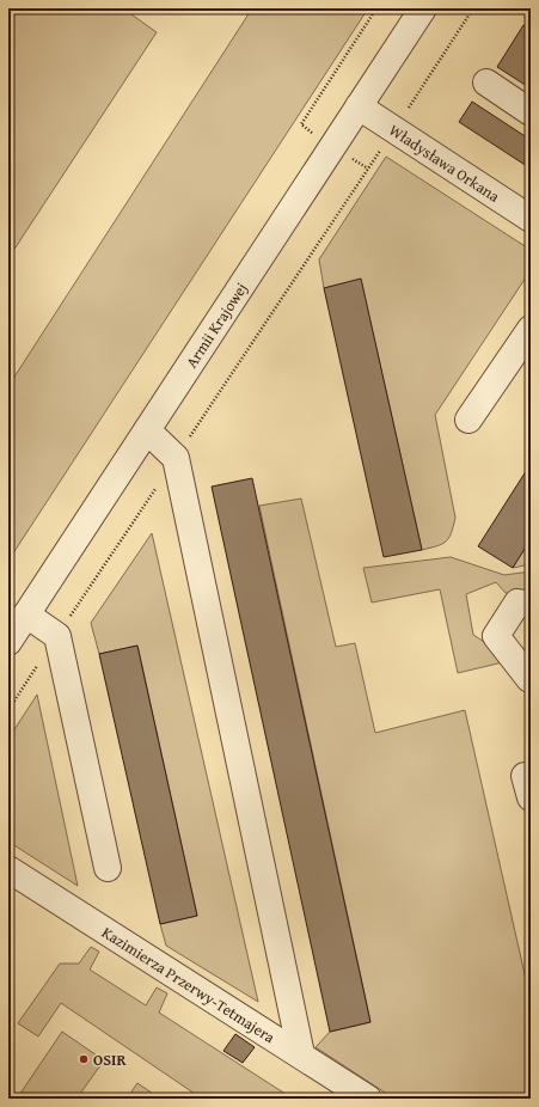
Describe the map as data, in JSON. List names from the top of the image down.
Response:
{
  "streets": {
    "street": ["Władysława Orkana", "Armii Krajowej", "Kazimierza Przerwy-Tetmajera"]
  },
  "crossings": [
    ["Władysława Orkana", "Armii Krajowej"]
  ],
  "places": ["OSIR"]
}
